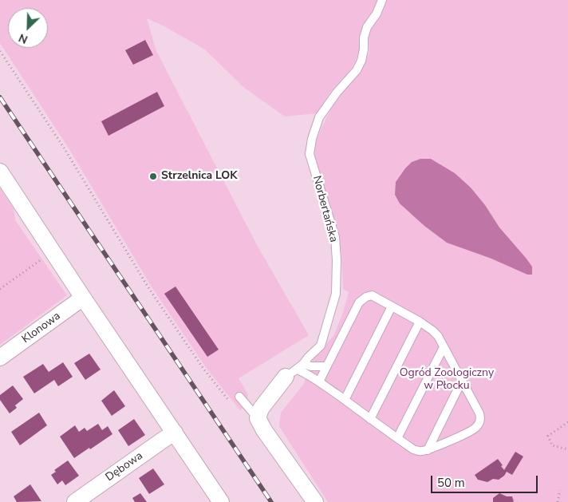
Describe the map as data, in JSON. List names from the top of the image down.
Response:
{
  "streets": {
    "street": ["Norbertańska", "Klonowa", "Dębowa"]
  },
  "parks": ["Ogród Zoologiczny w Płocku"],
  "places": ["Strzelnica LOK"],
  "scale_bar": "50 m",
  "north": "bottom left"
}
